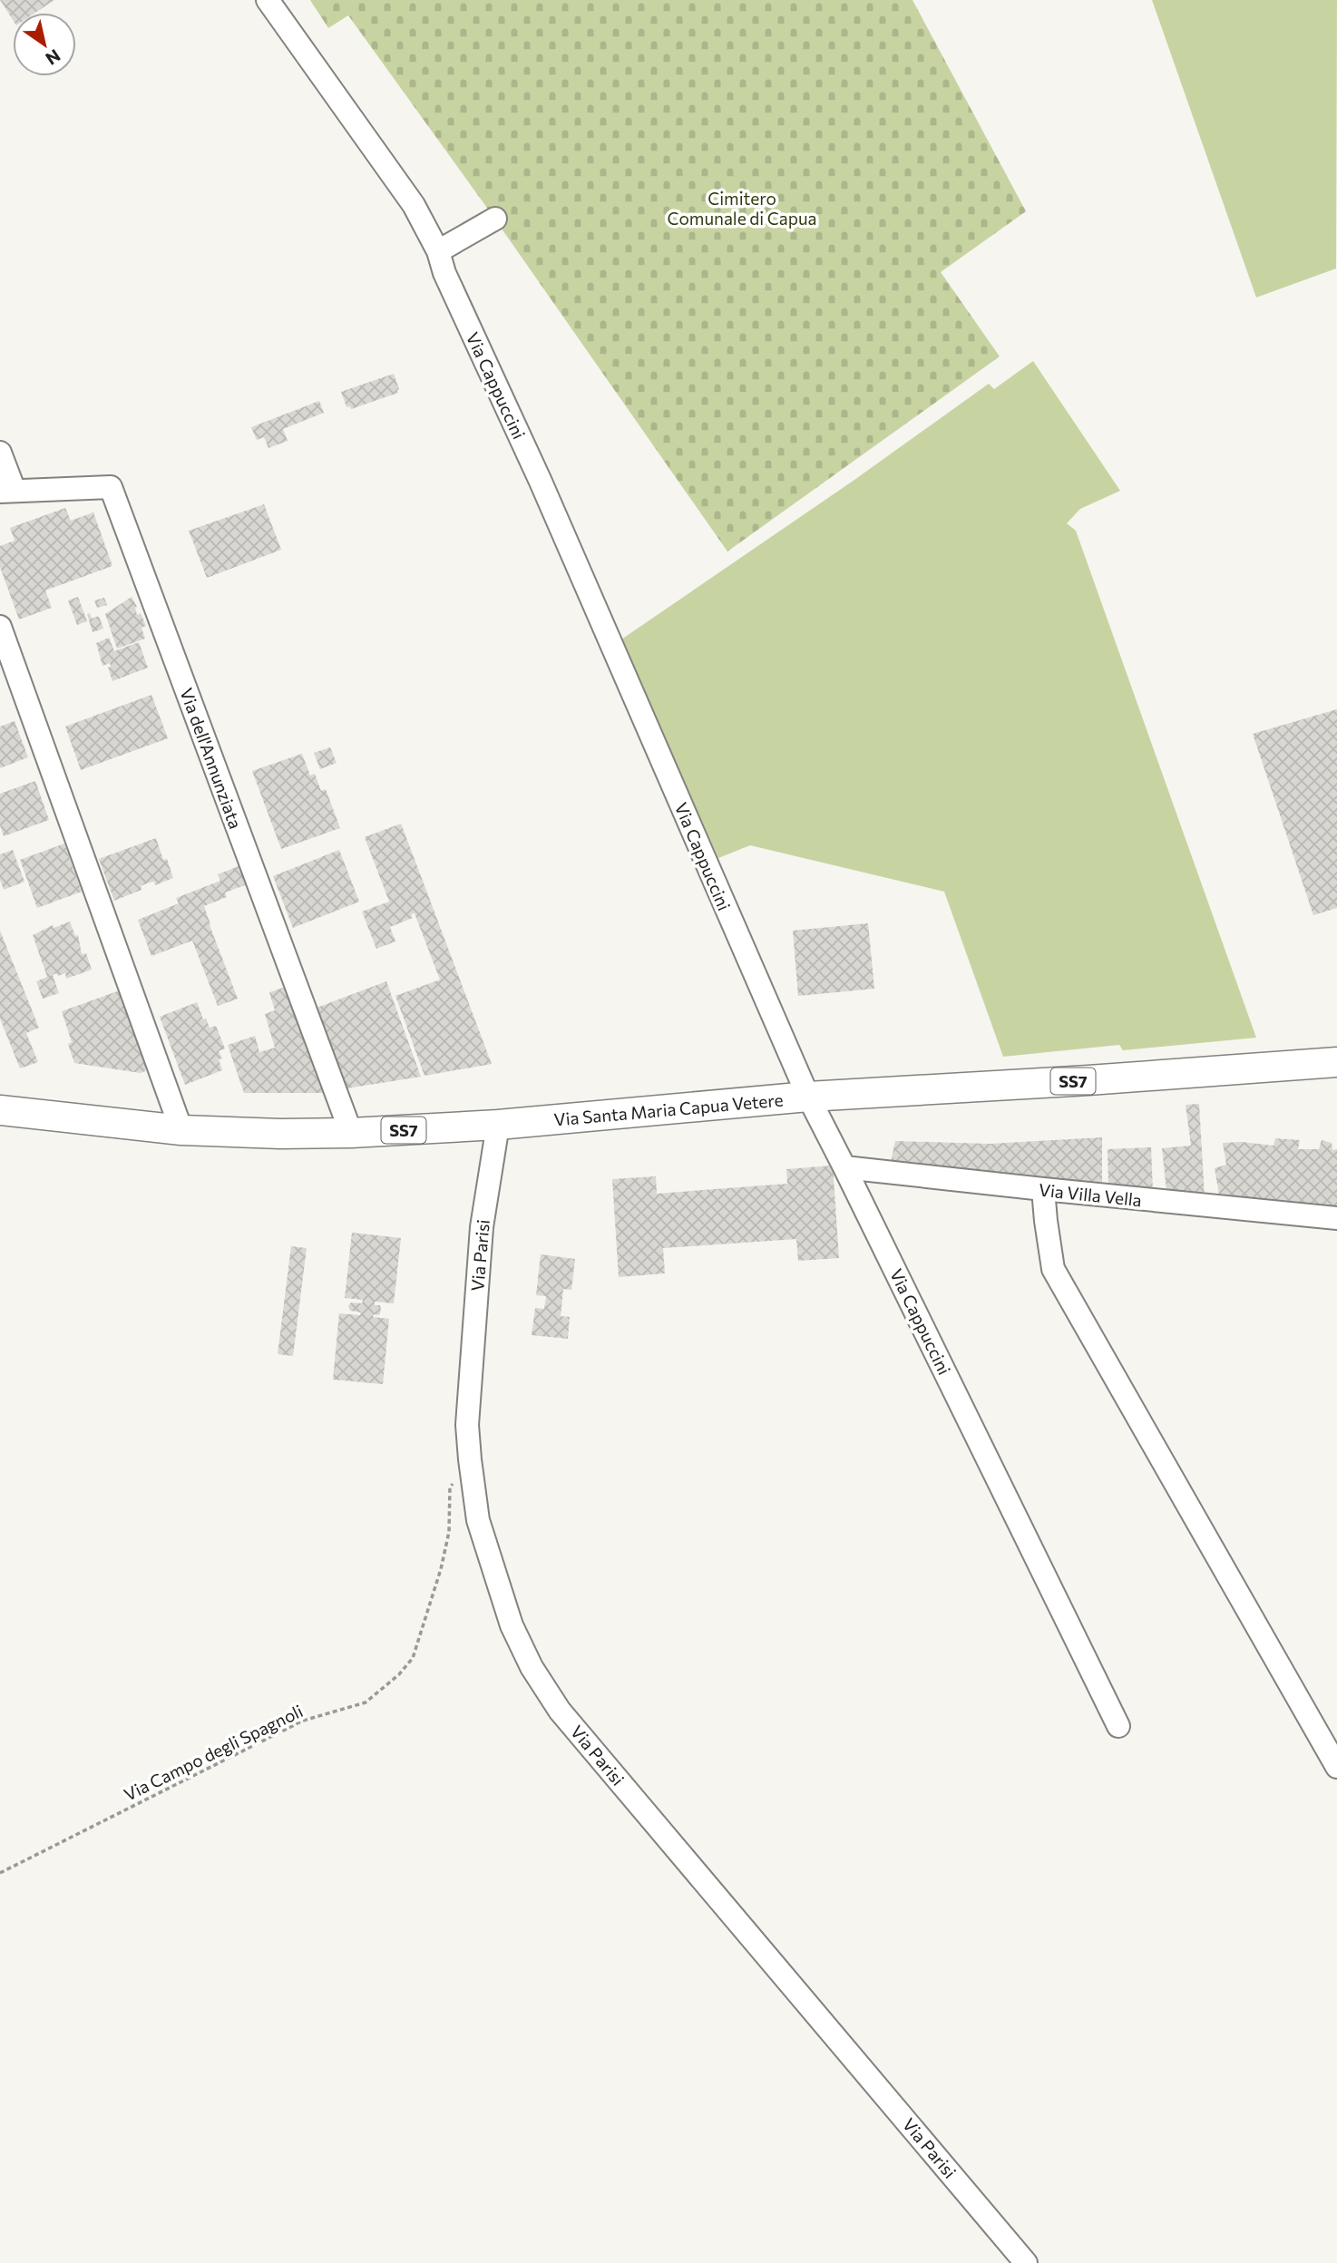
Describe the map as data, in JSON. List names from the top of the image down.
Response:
{
  "streets": {
    "main road": ["SS7", "Via Santa Maria Capua Vetere"],
    "street": [
      "Via Cappuccini",
      "Via dell'Annunziata",
      "Via Villa Vella",
      "Via Parisi"
    ],
    "path": ["Via Campo degli Spagnoli"]
  },
  "crossings": [
    ["Via Cappuccini", "Via Santa Maria Capua Vetere"],
    ["Via Cappuccini", "Via Villa Vella"],
    ["Via dell'Annunziata", "Via Santa Maria Capua Vetere"],
    ["Via Santa Maria Capua Vetere", "Via Parisi"],
    ["Via Parisi", "Via Campo degli Spagnoli"]
  ],
  "parks": ["Cimitero Comunale di Capua"],
  "north": "bottom right"
}
